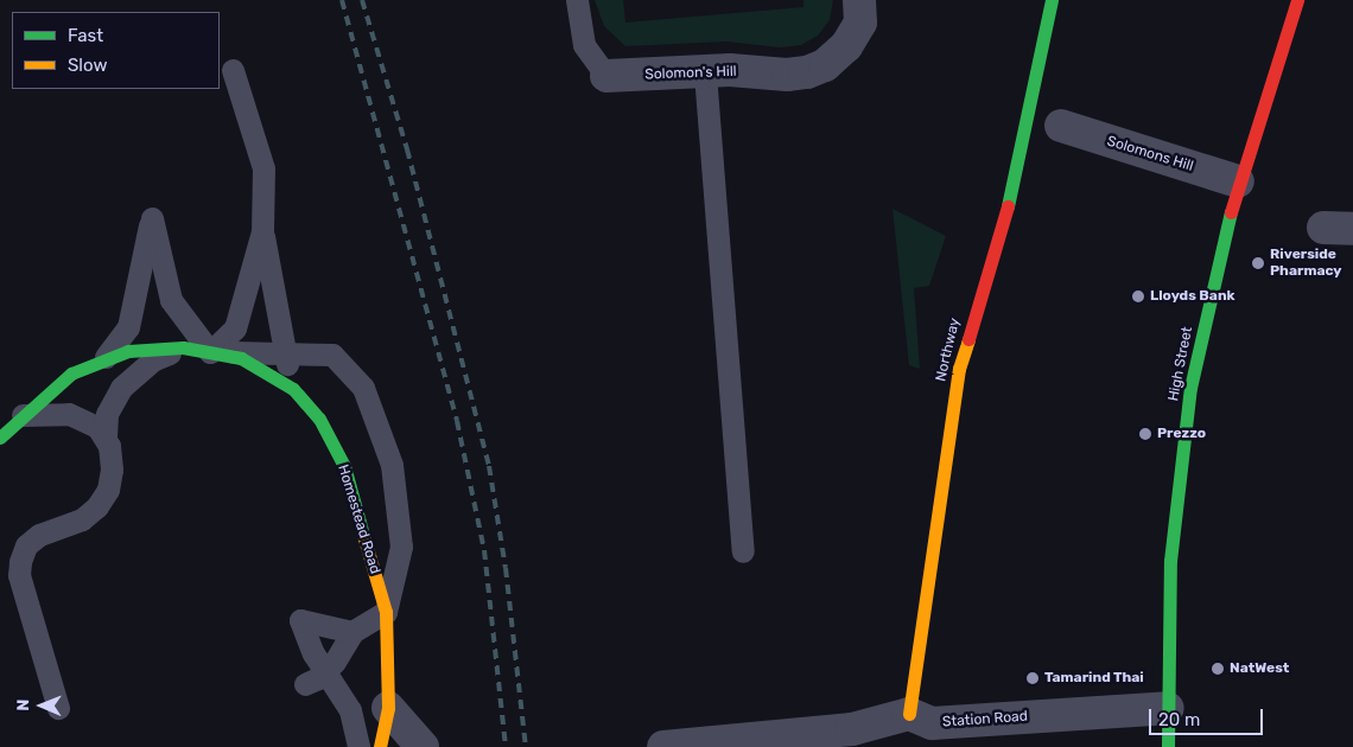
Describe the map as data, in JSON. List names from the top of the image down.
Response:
{
  "streets": {
    "street": [
      "Solomon's Hill",
      "Solomons Hill",
      "Northway",
      "High Street",
      "Homestead Road",
      "Station Road"
    ]
  },
  "crossings": [
    ["Solomons Hill", "High Street"],
    ["Northway", "Station Road"],
    ["High Street", "Station Road"]
  ],
  "places": [
    "Riverside Pharmacy",
    "Lloyds Bank",
    "Prezzo",
    "NatWest",
    "Tamarind Thai"
  ],
  "legend": ["Fast", "Slow"],
  "scale_bar": "20 m",
  "north": "left"
}
